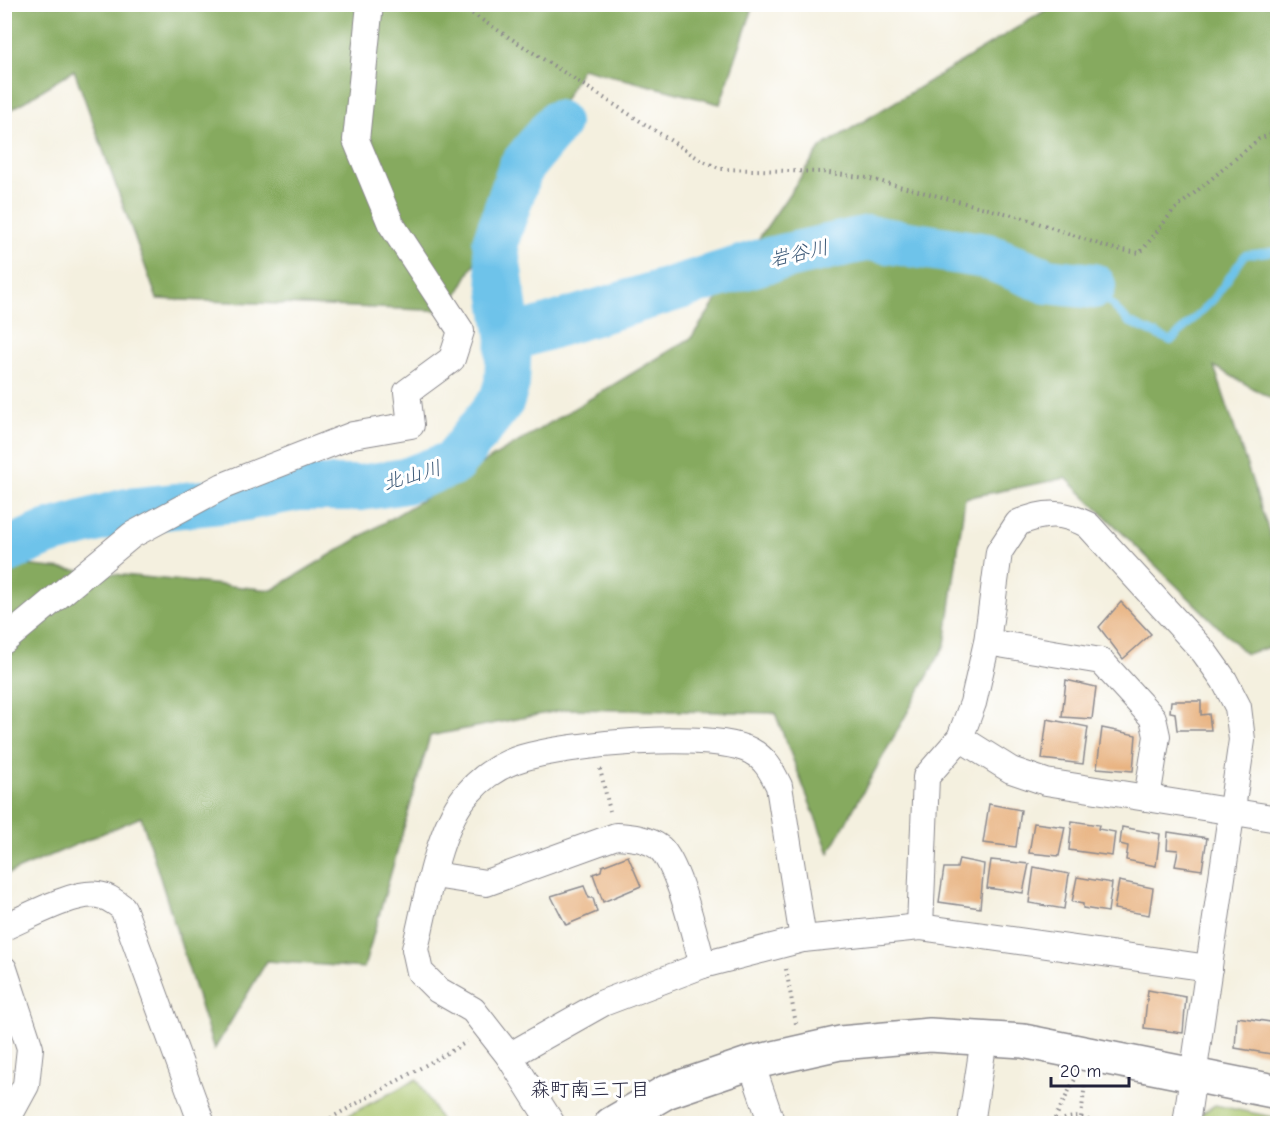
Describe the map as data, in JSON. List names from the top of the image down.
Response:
{
  "districts": ["森町南三丁目"],
  "water": ["岩谷川", "北山川"],
  "scale_bar": "20 m"
}
